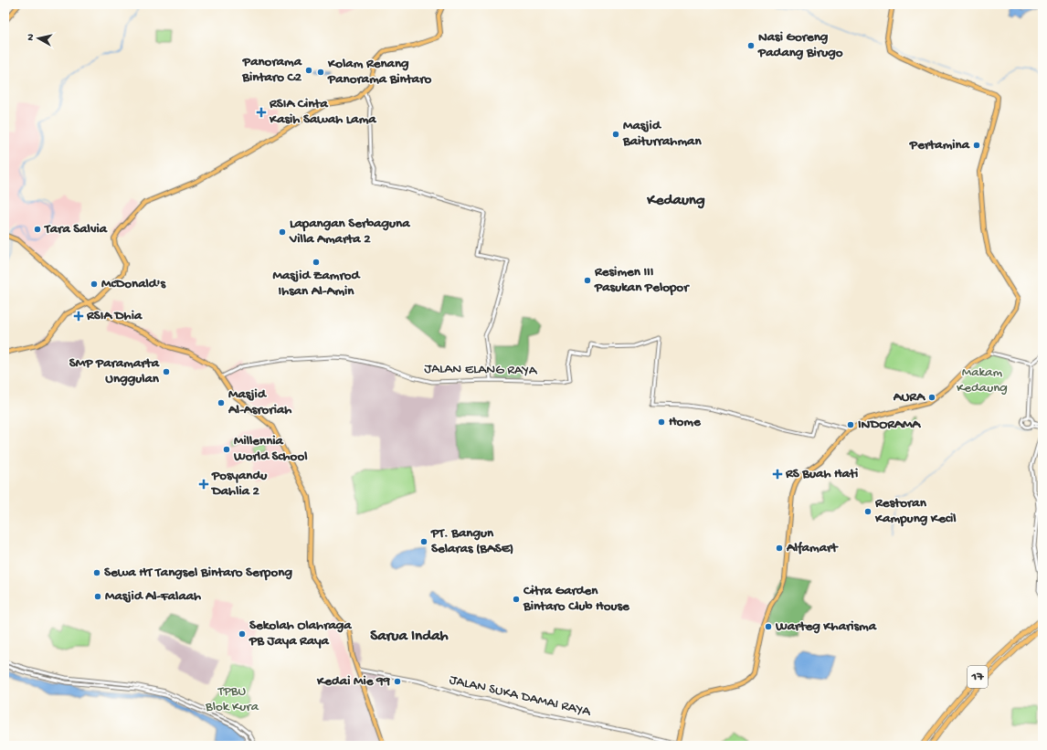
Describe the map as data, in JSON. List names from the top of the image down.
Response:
{
  "streets": {
    "highway": ["17"],
    "street": ["JALAN ELANG RAYA", "JALAN SUKA DAMAI RAYA"]
  },
  "districts": ["Kedaung", "Sarua Indah"],
  "parks": ["Makam Kedaung", "TPBU Blok Kura"],
  "places": {
    "other": [
      "Nasi Goreng Padang Birugo",
      "Panorama Bintaro C2",
      "Kolam Renang Panorama Bintaro",
      "Masjid Baiturrahman",
      "Pertamina",
      "Tara Salvia",
      "Lapangan Serbaguna Villa Amarta 2",
      "Masjid Zamrod Ihsan Al-Amin",
      "Resimen III Pasukan Pelopor",
      "McDonald's",
      "SMP Paramarta Unggulan",
      "AURA",
      "Masjid Al-Asroriah",
      "Home",
      "INDORAMA",
      "Millennia World School",
      "Restoran Kampung Kecil",
      "PT. Bangun Selaras (BASE)",
      "Alfamart",
      "Sewa HT Tangsel Bintaro Serpong",
      "Masjid Al-Falaah",
      "Citra Garden Bintaro Club House",
      "Warteg Kharisma",
      "Sekolah Olahraga PB Jaya Raya",
      "Kedai Mie 99"
    ],
    "health": [
      "RSIA Cinta Kasih Sawah Lama",
      "RSIA Dhia",
      "RS Buah Hati",
      "Posyandu Dahlia 2"
    ]
  },
  "north": "left"
}
